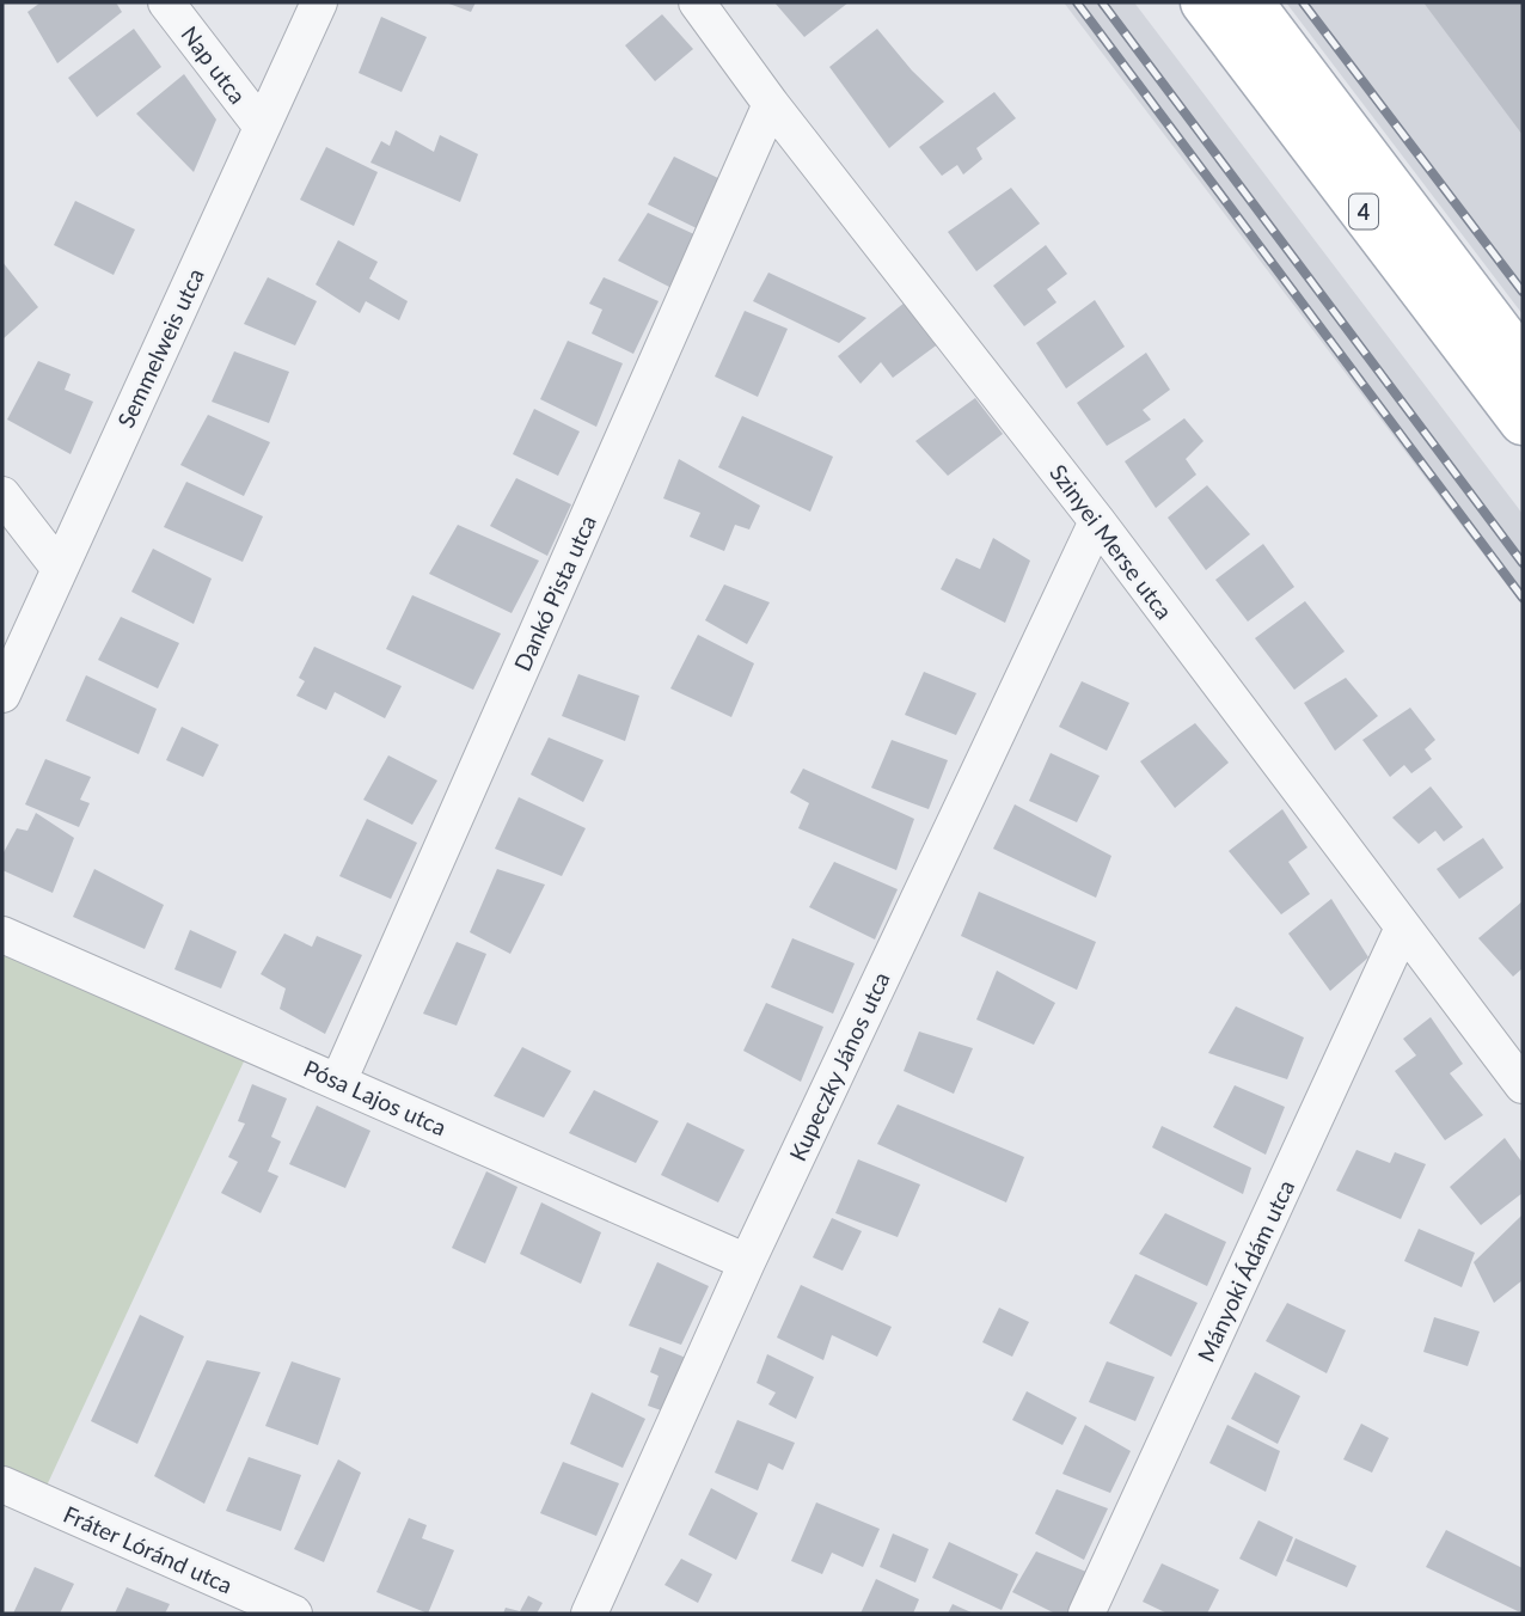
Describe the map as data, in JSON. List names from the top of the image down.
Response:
{
  "streets": {
    "main road": ["4"],
    "street": [
      "Nap utca",
      "Semmelweis utca",
      "Szinyei Merse utca",
      "Dankó Pista utca",
      "Kupeczky János utca",
      "Pósa Lajos utca",
      "Mányoki Ádám utca",
      "Fráter Lóránd utca"
    ]
  },
  "crossings": [
    ["Nap utca", "Semmelweis utca"],
    ["Szinyei Merse utca", "Dankó Pista utca"],
    ["Szinyei Merse utca", "Kupeczky János utca"],
    ["Szinyei Merse utca", "Mányoki Ádám utca"],
    ["Dankó Pista utca", "Pósa Lajos utca"],
    ["Kupeczky János utca", "Pósa Lajos utca"]
  ]
}
